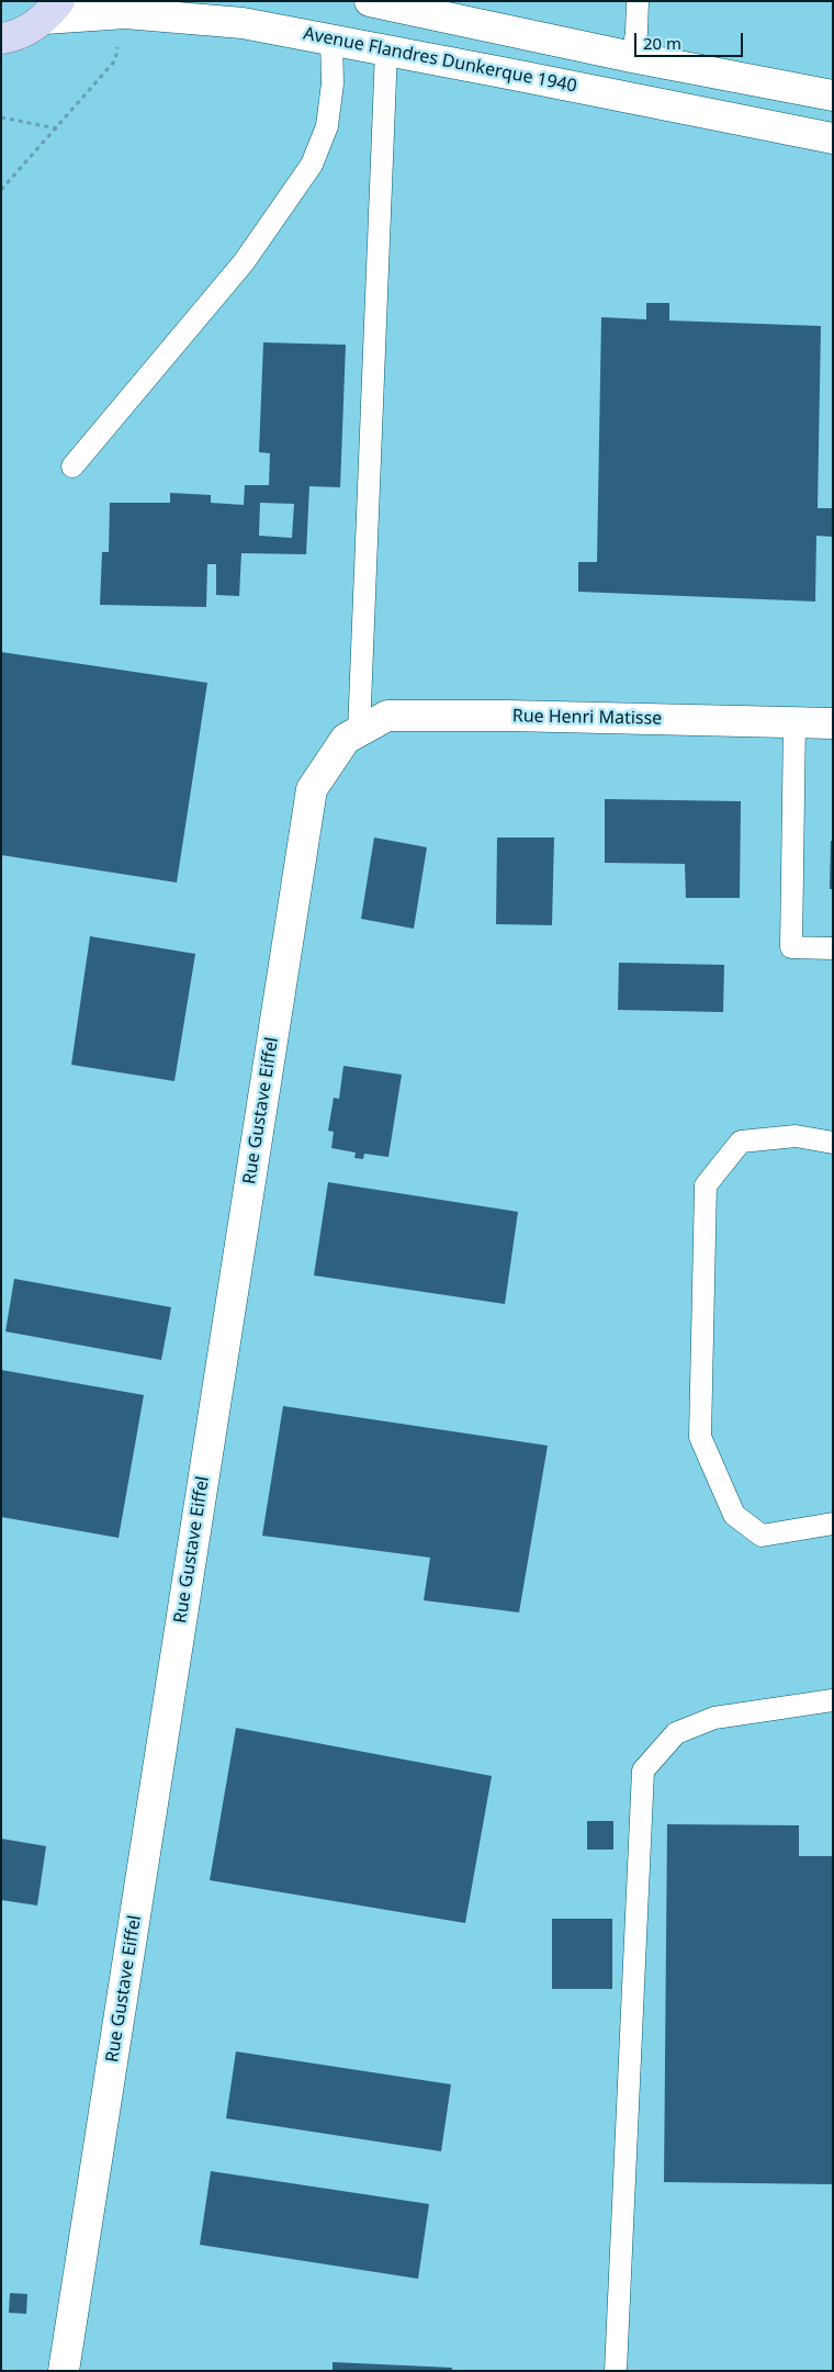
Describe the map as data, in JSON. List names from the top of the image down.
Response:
{
  "streets": {
    "street": ["Avenue Flandres Dunkerque 1940", "Rue Henri Matisse", "Rue Gustave Eiffel"]
  },
  "crossings": [
    ["Rue Henri Matisse", "Rue Gustave Eiffel"]
  ],
  "scale_bar": "20 m"
}
